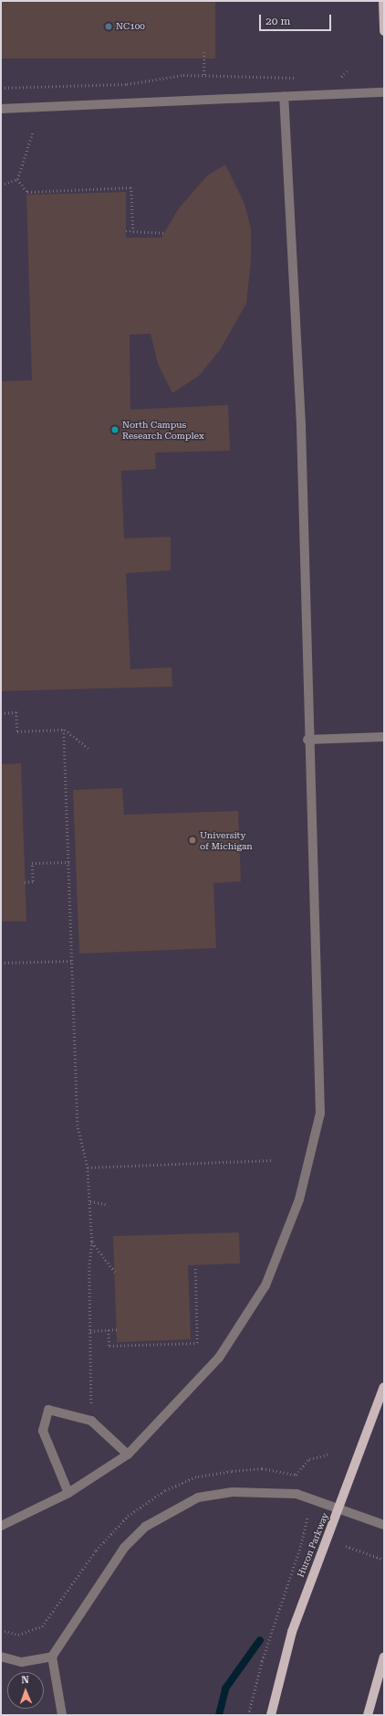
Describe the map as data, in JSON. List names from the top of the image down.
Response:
{
  "streets": {
    "main road": ["Huron Parkway"]
  },
  "places": ["NC100", "North Campus Research Complex", "University of Michigan"],
  "scale_bar": "20 m",
  "north": "top"
}
